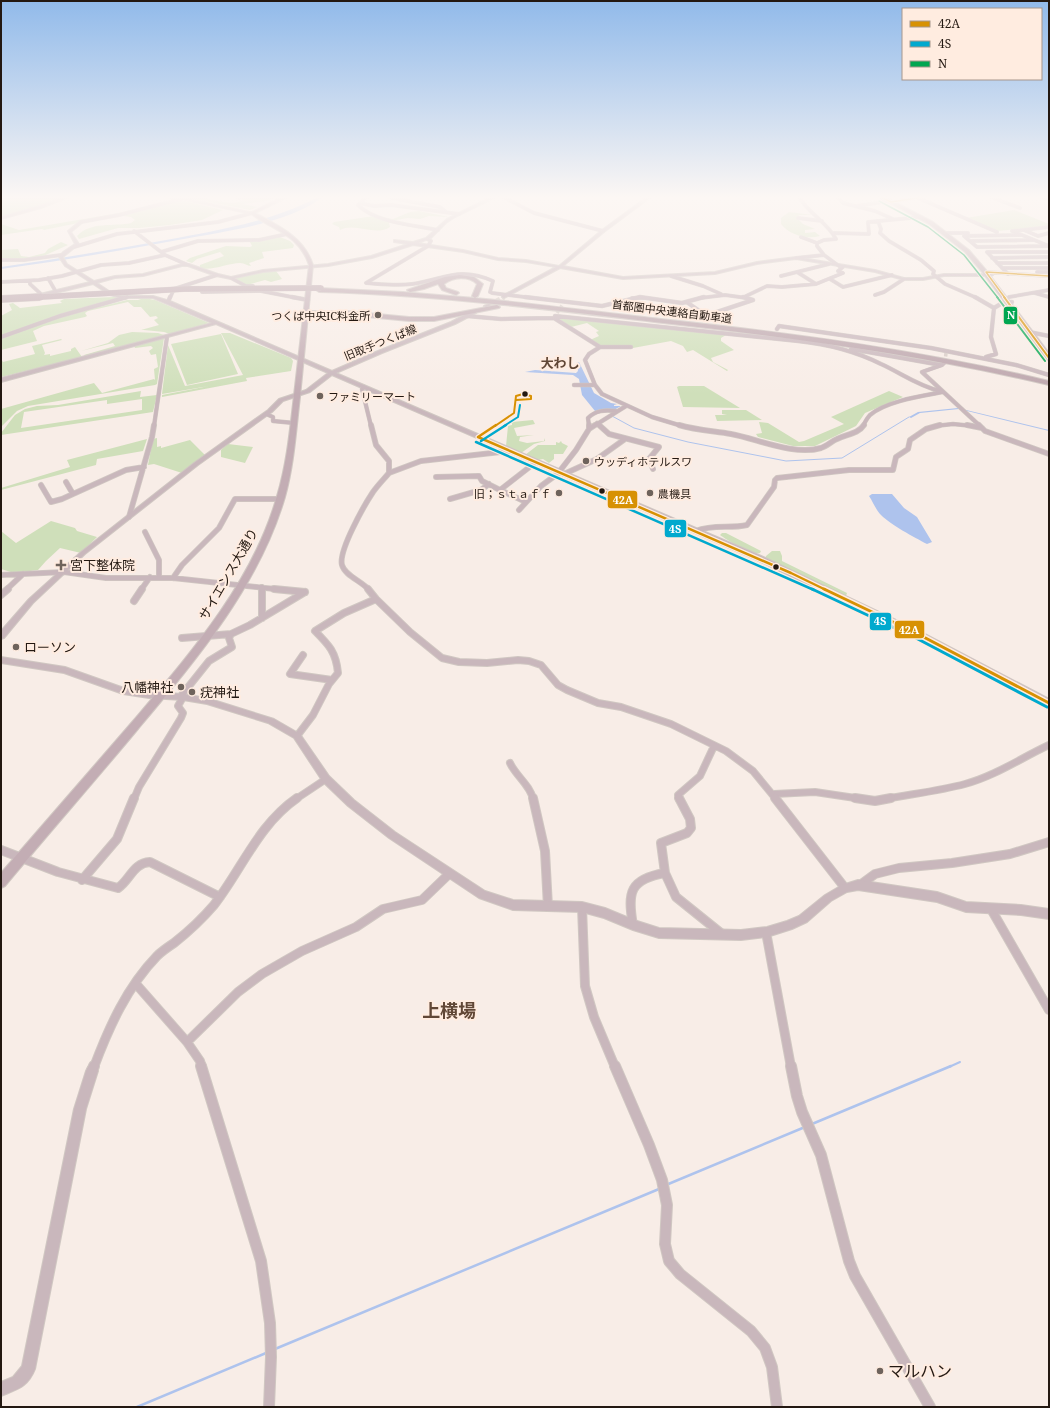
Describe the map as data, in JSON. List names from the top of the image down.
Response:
{
  "streets": {
    "highway": ["首都圏中央連絡自動車道"],
    "main road": ["サイエンス大通り"],
    "street": ["旧取手つくば線"]
  },
  "crossings": [
    ["旧取手つくば線", "サイエンス大通り"]
  ],
  "districts": ["大わし", "上横場"],
  "places": {
    "other": [
      "つくば中央IC料金所",
      "ファミリーマート",
      "ウッディホテルスワ",
      "旧；ｓｔａｆｆ",
      "農機具",
      "ローソン",
      "八幡神社",
      "疣神社",
      "マルハン"
    ],
    "health": ["宮下整体院"]
  },
  "lines": ["transit line N", "transit line 42A", "transit line 4S"],
  "legend": ["42A", "4S", "N"]
}
